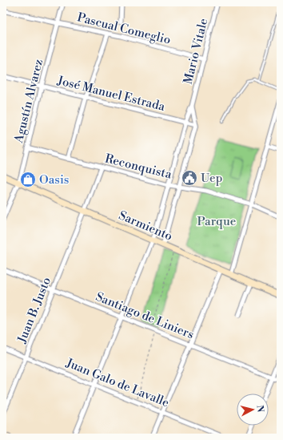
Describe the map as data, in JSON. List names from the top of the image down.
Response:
{
  "streets": {
    "street": [
      "Pascual Comeglio",
      "Mario Vitale",
      "José Manuel Estrada",
      "Agustín Alvarez",
      "Reconquista",
      "Sarmiento",
      "Juan B. Justo",
      "Santiago de Liniers",
      "Juan Galo de Lavalle"
    ]
  },
  "crossings": [
    ["Pascual Comeglio", "Mario Vitale"],
    ["Pascual Comeglio", "Agustín Alvarez"],
    ["Mario Vitale", "José Manuel Estrada"],
    ["Mario Vitale", "Reconquista"],
    ["Mario Vitale", "Sarmiento"],
    ["Mario Vitale", "Santiago de Liniers"],
    ["Mario Vitale", "Juan Galo de Lavalle"],
    ["José Manuel Estrada", "Agustín Alvarez"],
    ["Agustín Alvarez", "Reconquista"],
    ["Agustín Alvarez", "Sarmiento"],
    ["Reconquista", "Juan B. Justo"],
    ["Sarmiento", "Juan B. Justo"],
    ["Juan B. Justo", "Santiago de Liniers"],
    ["Juan B. Justo", "Juan Galo de Lavalle"]
  ],
  "parks": ["Parque"],
  "places": {
    "public building": ["Uep"],
    "shop": ["Oasis"]
  },
  "north": "right"
}
